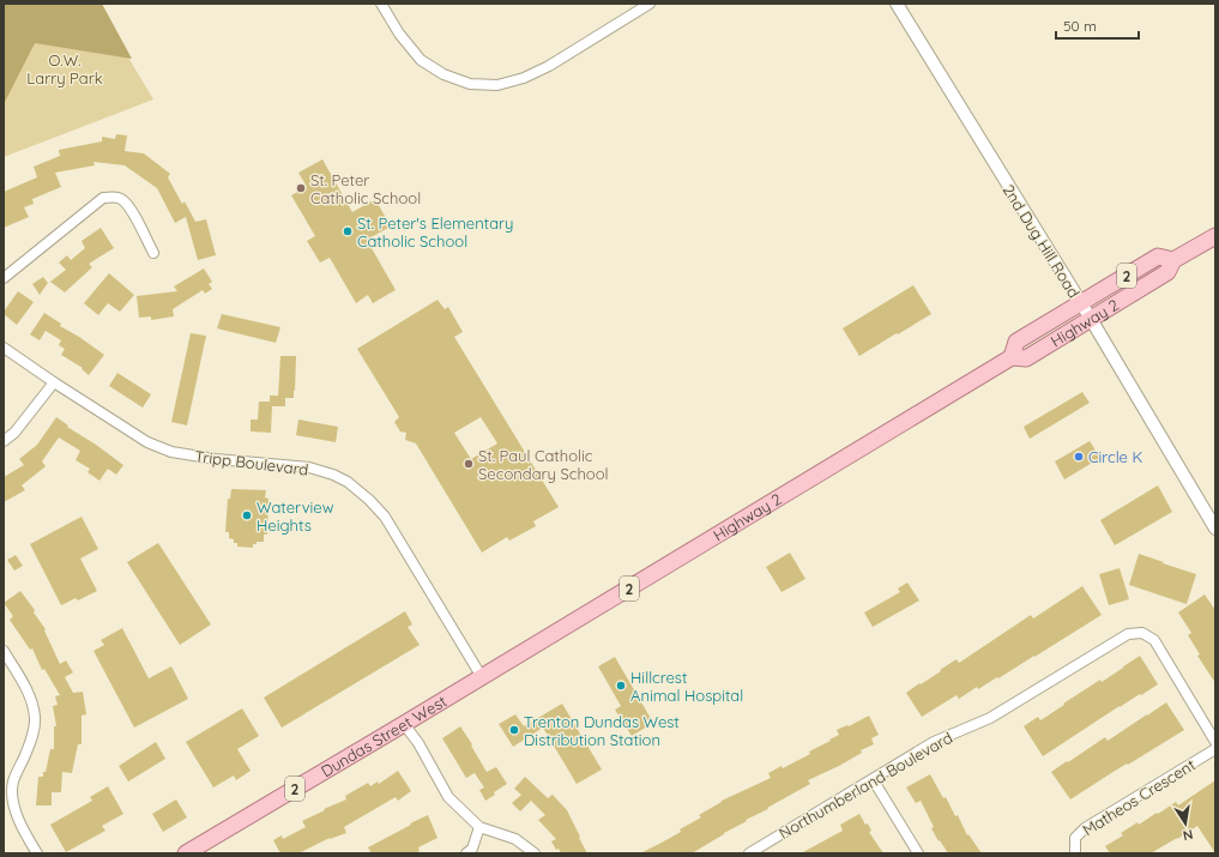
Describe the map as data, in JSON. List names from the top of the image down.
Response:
{
  "streets": {
    "main road": ["2", "Highway 2", "Dundas Street West"],
    "street": [
      "2nd Dug Hill Road",
      "Tripp Boulevard",
      "Northumberland Boulevard",
      "Matheos Crescent"
    ]
  },
  "crossings": [
    ["2nd Dug Hill Road", "Highway 2"],
    ["Highway 2", "Tripp Boulevard"],
    ["Highway 2", "Dundas Street West"],
    ["Tripp Boulevard", "Dundas Street West"]
  ],
  "parks": ["O.W. Larry Park"],
  "places": [
    "St. Peter Catholic School",
    "St. Peter's Elementary Catholic School",
    "Circle K",
    "St. Paul Catholic Secondary School",
    "Waterview Heights",
    "Hillcrest Animal Hospital",
    "Trenton Dundas West Distribution Station"
  ],
  "scale_bar": "50 m",
  "north": "bottom"
}
